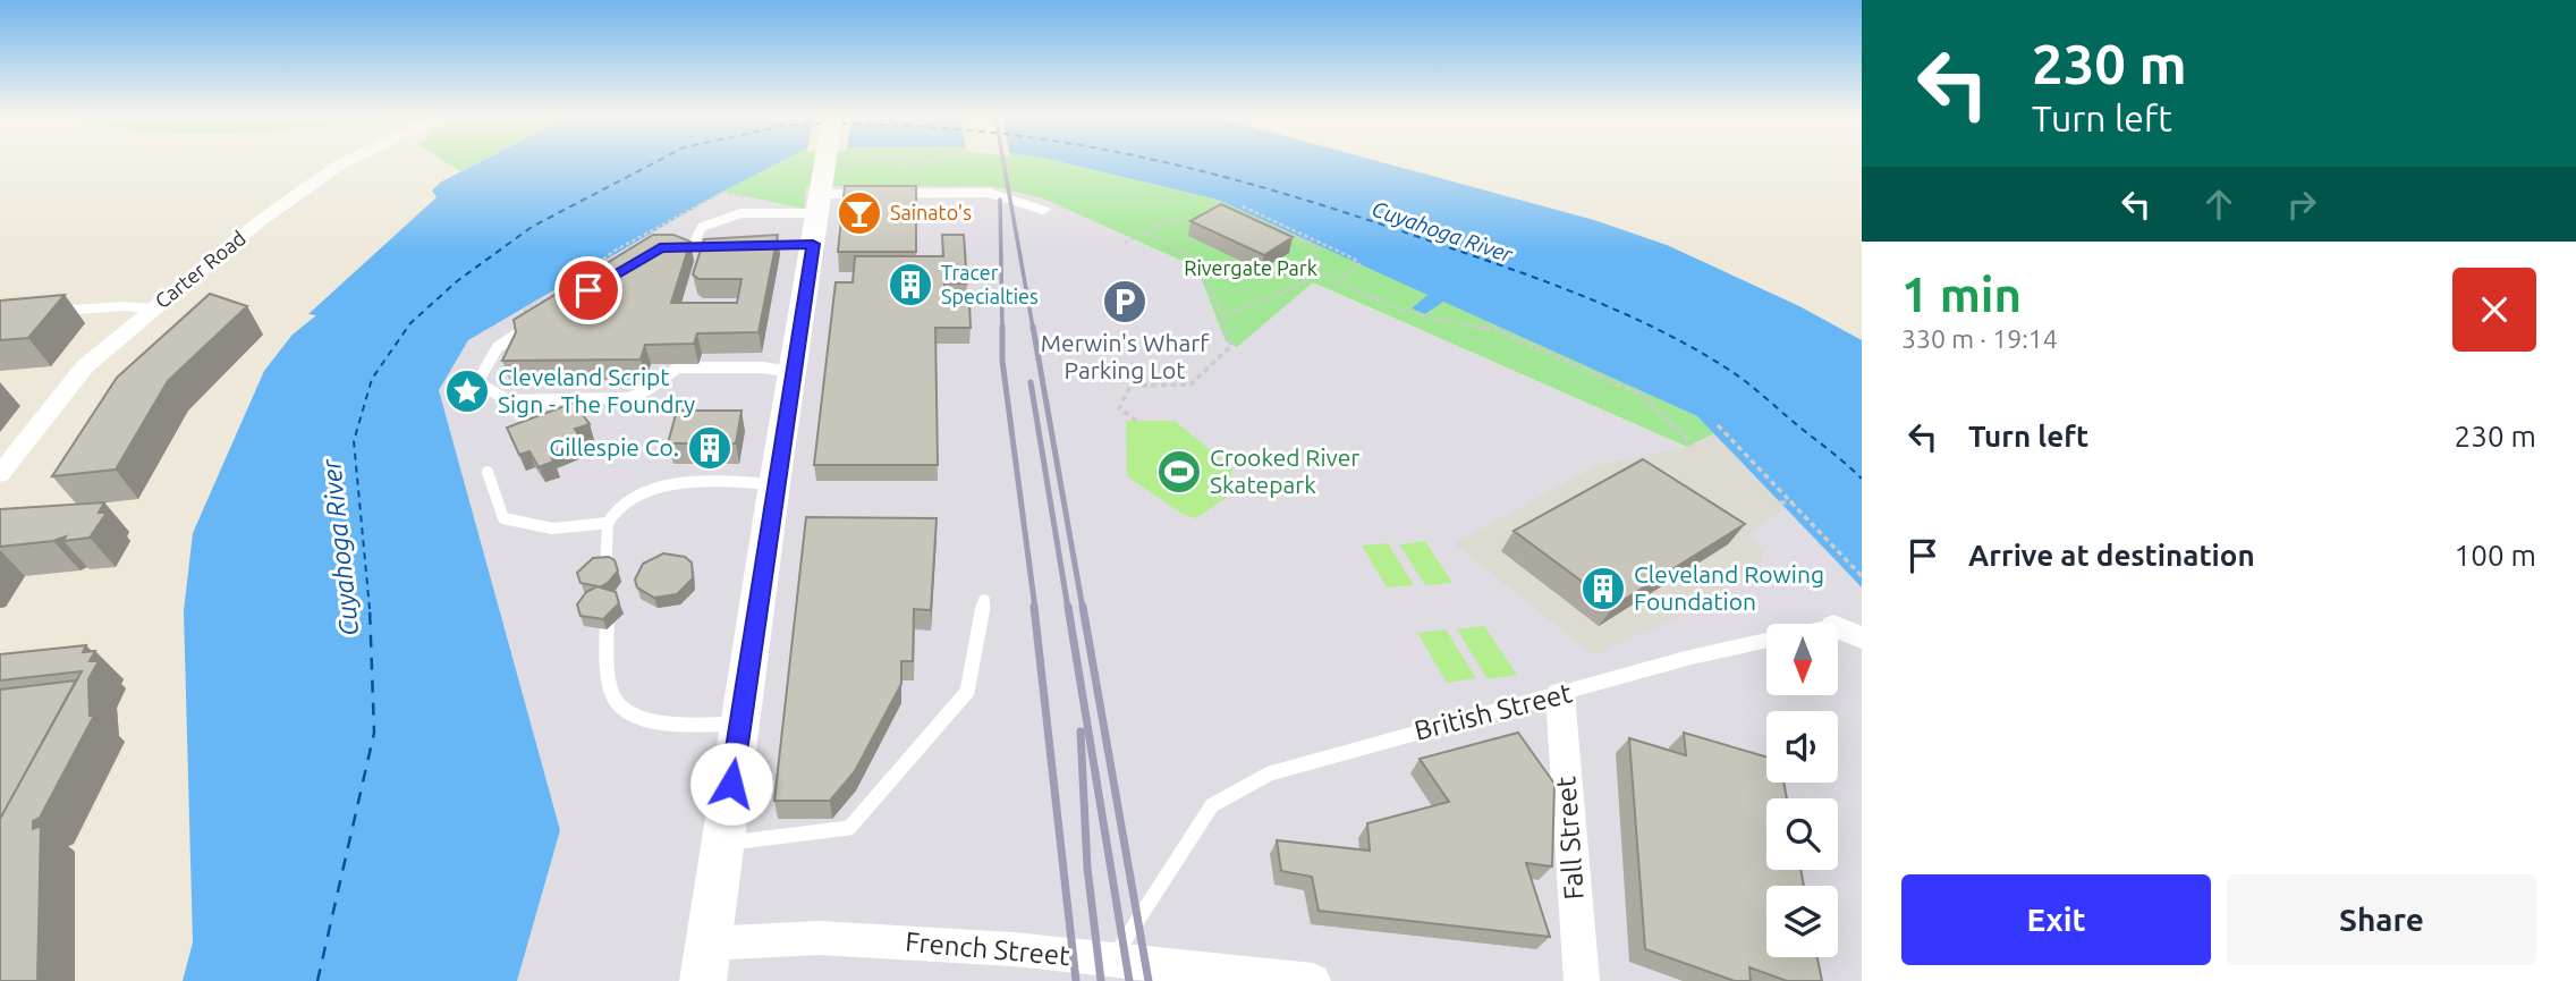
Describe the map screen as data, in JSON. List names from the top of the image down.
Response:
{
  "streets": {
    "street": ["Carter Road", "Fall Street", "French Street"],
    "lane": ["British Street"]
  },
  "crossings": [
    ["British Street", "Fall Street"],
    ["British Street", "French Street"]
  ],
  "water": ["Cuyahoga River"],
  "parks": ["Rivergate Park"],
  "places": {
    "bar": ["Sainato's"],
    "building": ["Tracer Specialties", "Gillespie Co.", "Cleveland Rowing Foundation"],
    "parking": ["Merwin's Wharf Parking Lot"],
    "place": ["Cleveland Script Sign - The Foundry"],
    "sports": ["Crooked River Skatepark"]
  },
  "north": "bottom",
  "page": {
    "turn": ["230 m", "Turn left"],
    "heading": ["1 min", "330 m · 19:14"],
    "list": [
      {
        "name": "Turn left",
        "value": "230 m"
      },
      {
        "name": "Arrive at destination",
        "value": "100 m"
      }
    ],
    "buttons": ["Exit", "Share"]
  }
}
